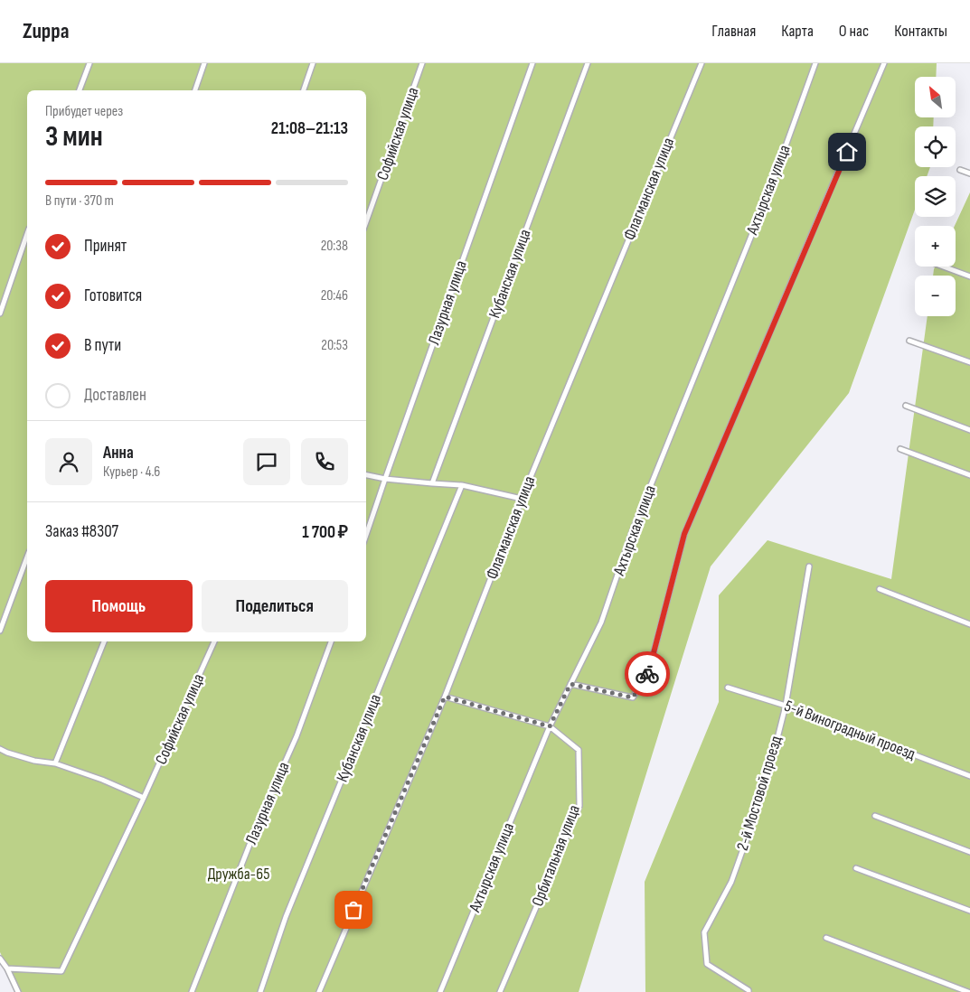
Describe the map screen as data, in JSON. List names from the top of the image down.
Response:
{
  "streets": {
    "lane": [
      "Софийская улица",
      "Флагманская улица",
      "Ахтырская улица",
      "Кубанская улица",
      "Лазурная улица",
      "5-й Виноградный проезд",
      "2-й Мостовой проезд",
      "Орбитальная улица"
    ]
  },
  "crossings": [
    ["Флагманская улица", "Орбитальная улица"],
    ["Ахтырская улица", "Орбитальная улица"],
    ["5-й Виноградный проезд", "2-й Мостовой проезд"]
  ],
  "parks": ["Дружба-65"],
  "north": "top left",
  "page": {
    "header": "Zuppa",
    "nav": [
      "Главная",
      "Карта",
      "О нас",
      "Контакты"
    ],
    "map_buttons": ["+", "−"],
    "heading": ["3 мин", "Прибудет через", "21:08–21:13"],
    "panel": [
      "Анна",
      "Курьер · 4.6",
      "Заказ #8307",
      "1 700 ₽"
    ],
    "bar": "В пути · 370 m",
    "list": [
      ["Принят", "20:38"],
      ["Готовится", "20:46"],
      ["В пути", "20:53"],
      "Доставлен"
    ],
    "buttons": ["Помощь", "Поделиться"]
  }
}
